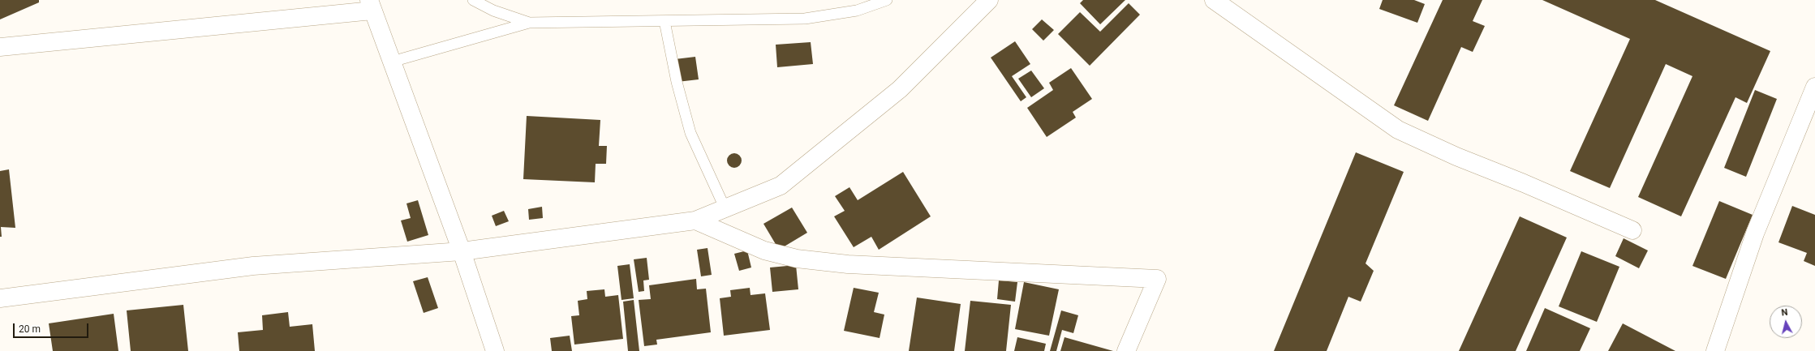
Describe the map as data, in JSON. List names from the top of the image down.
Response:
{
  "scale_bar": "20 m",
  "north": "top"
}
